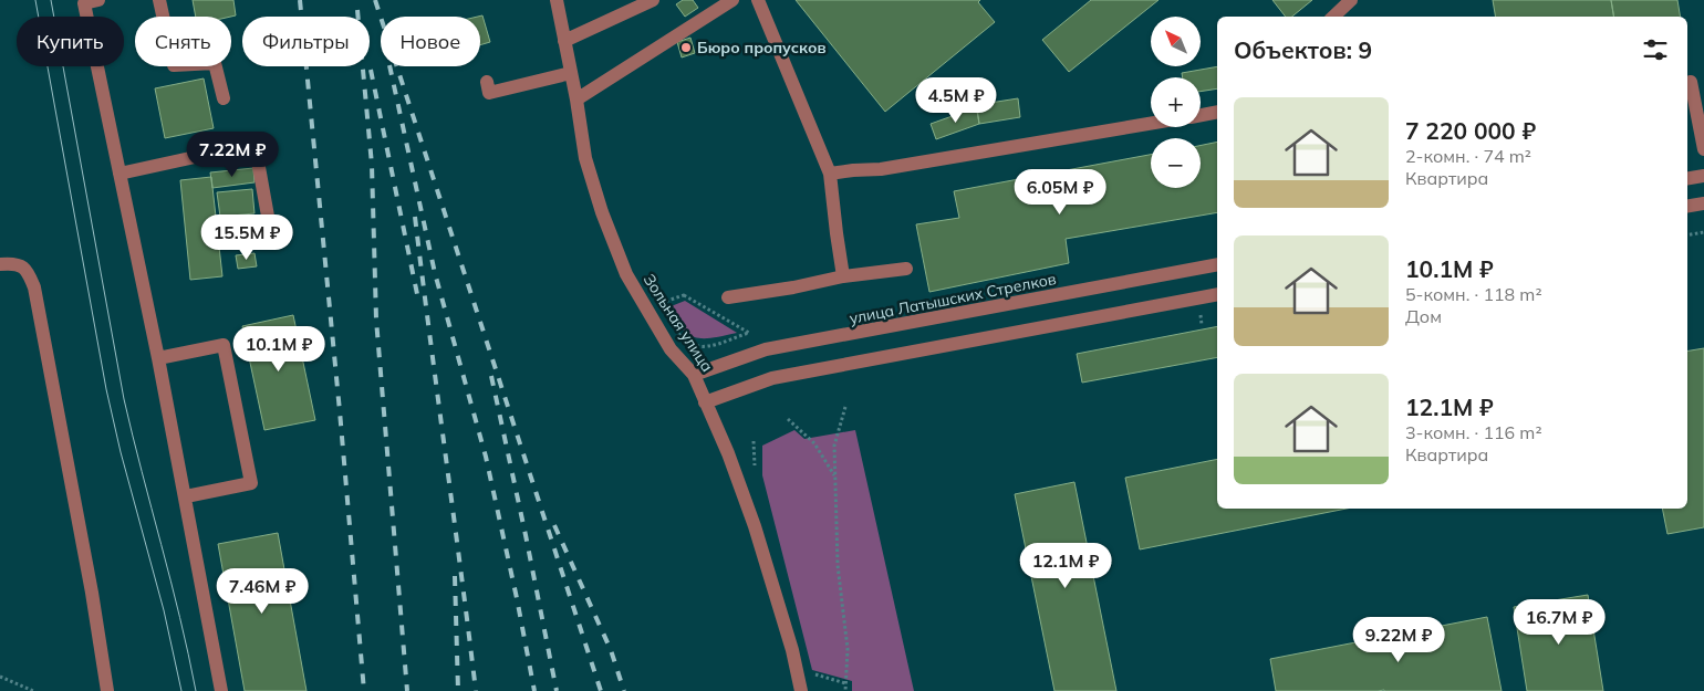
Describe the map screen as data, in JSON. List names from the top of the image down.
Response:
{
  "streets": {
    "street": ["улица Латышских Стрелков", "Зольная улица"]
  },
  "crossings": [
    ["улица Латышских Стрелков", "Зольная улица"]
  ],
  "places": ["Бюро пропусков"],
  "north": "top left",
  "page": {
    "map_buttons": ["+", "−"],
    "chip": [
      "Купить",
      "Снять",
      "Фильтры",
      "Новое"
    ],
    "heading": "Объектов: 9",
    "price": [
      "4.5M ₽",
      "7.22M ₽",
      "6.05M ₽",
      "15.5M ₽",
      "10.1M ₽",
      "12.1M ₽",
      "7.46M ₽",
      "16.7M ₽",
      "9.22M ₽"
    ],
    "list": [
      {
        "name": "7 220 000 ₽",
        "note": "2-комн. · 74 m² · Квартира"
      },
      {
        "name": "10.1M ₽",
        "note": "5-комн. · 118 m² · Дом"
      },
      {
        "name": "12.1M ₽",
        "note": "3-комн. · 116 m² · Квартира"
      }
    ]
  }
}
